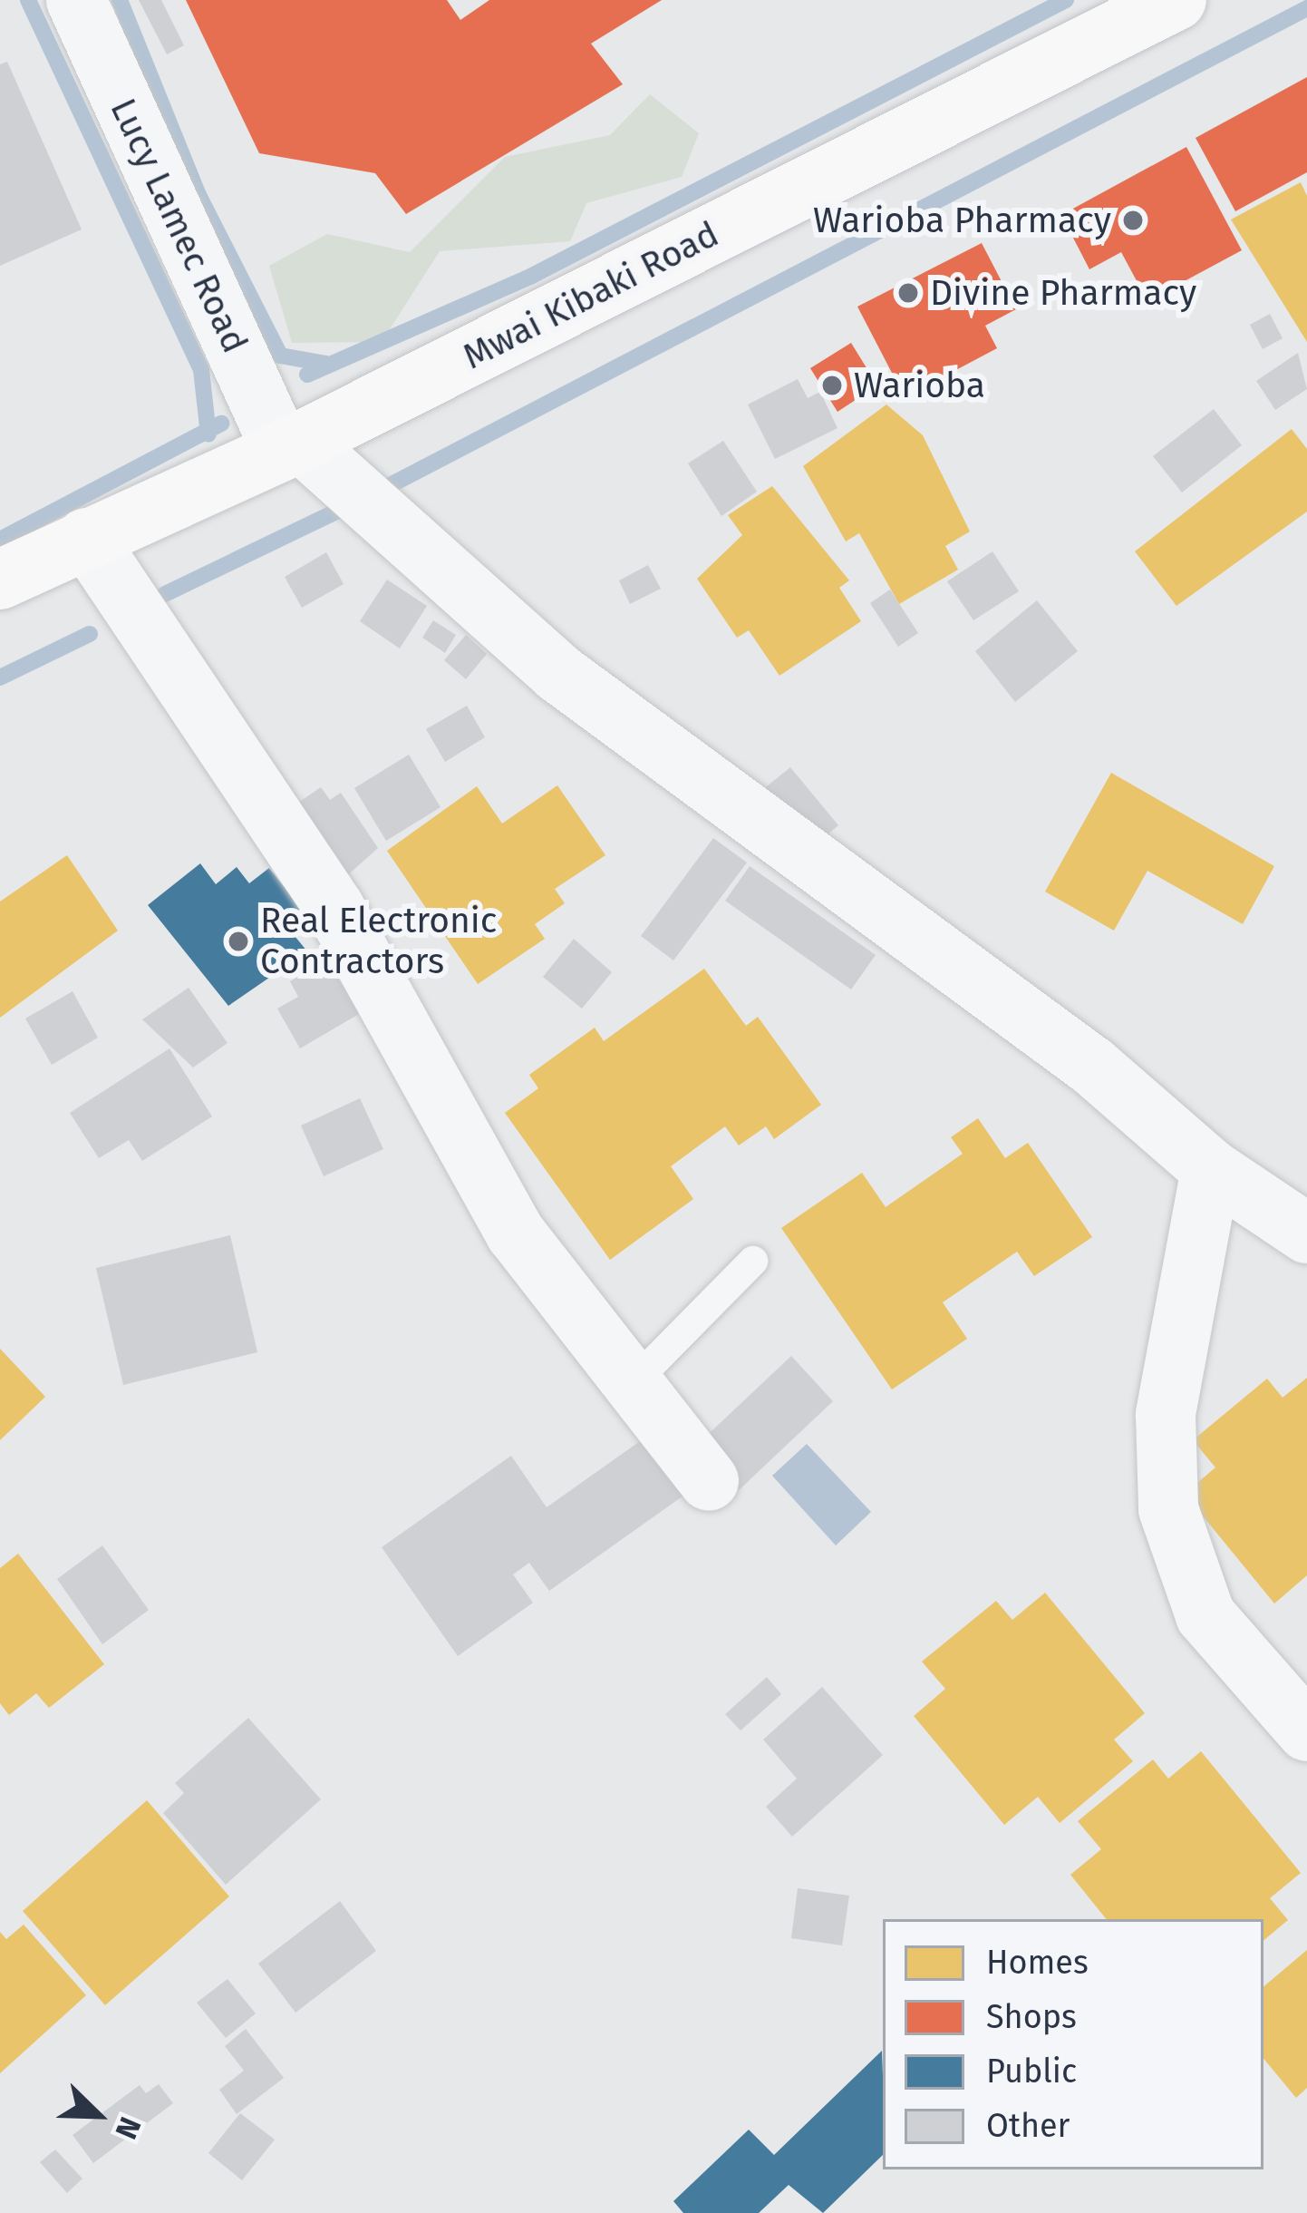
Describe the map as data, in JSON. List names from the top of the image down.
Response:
{
  "streets": {
    "main road": ["Mwai Kibaki Road"],
    "street": ["Lucy Lamec Road"]
  },
  "crossings": [
    ["Lucy Lamec Road", "Mwai Kibaki Road"]
  ],
  "places": [
    "Warioba Pharmacy",
    "Divine Pharmacy",
    "Warioba",
    "Real Electronic Contractors"
  ],
  "legend": [
    "Homes",
    "Shops",
    "Public",
    "Other"
  ],
  "north": "bottom right"
}
